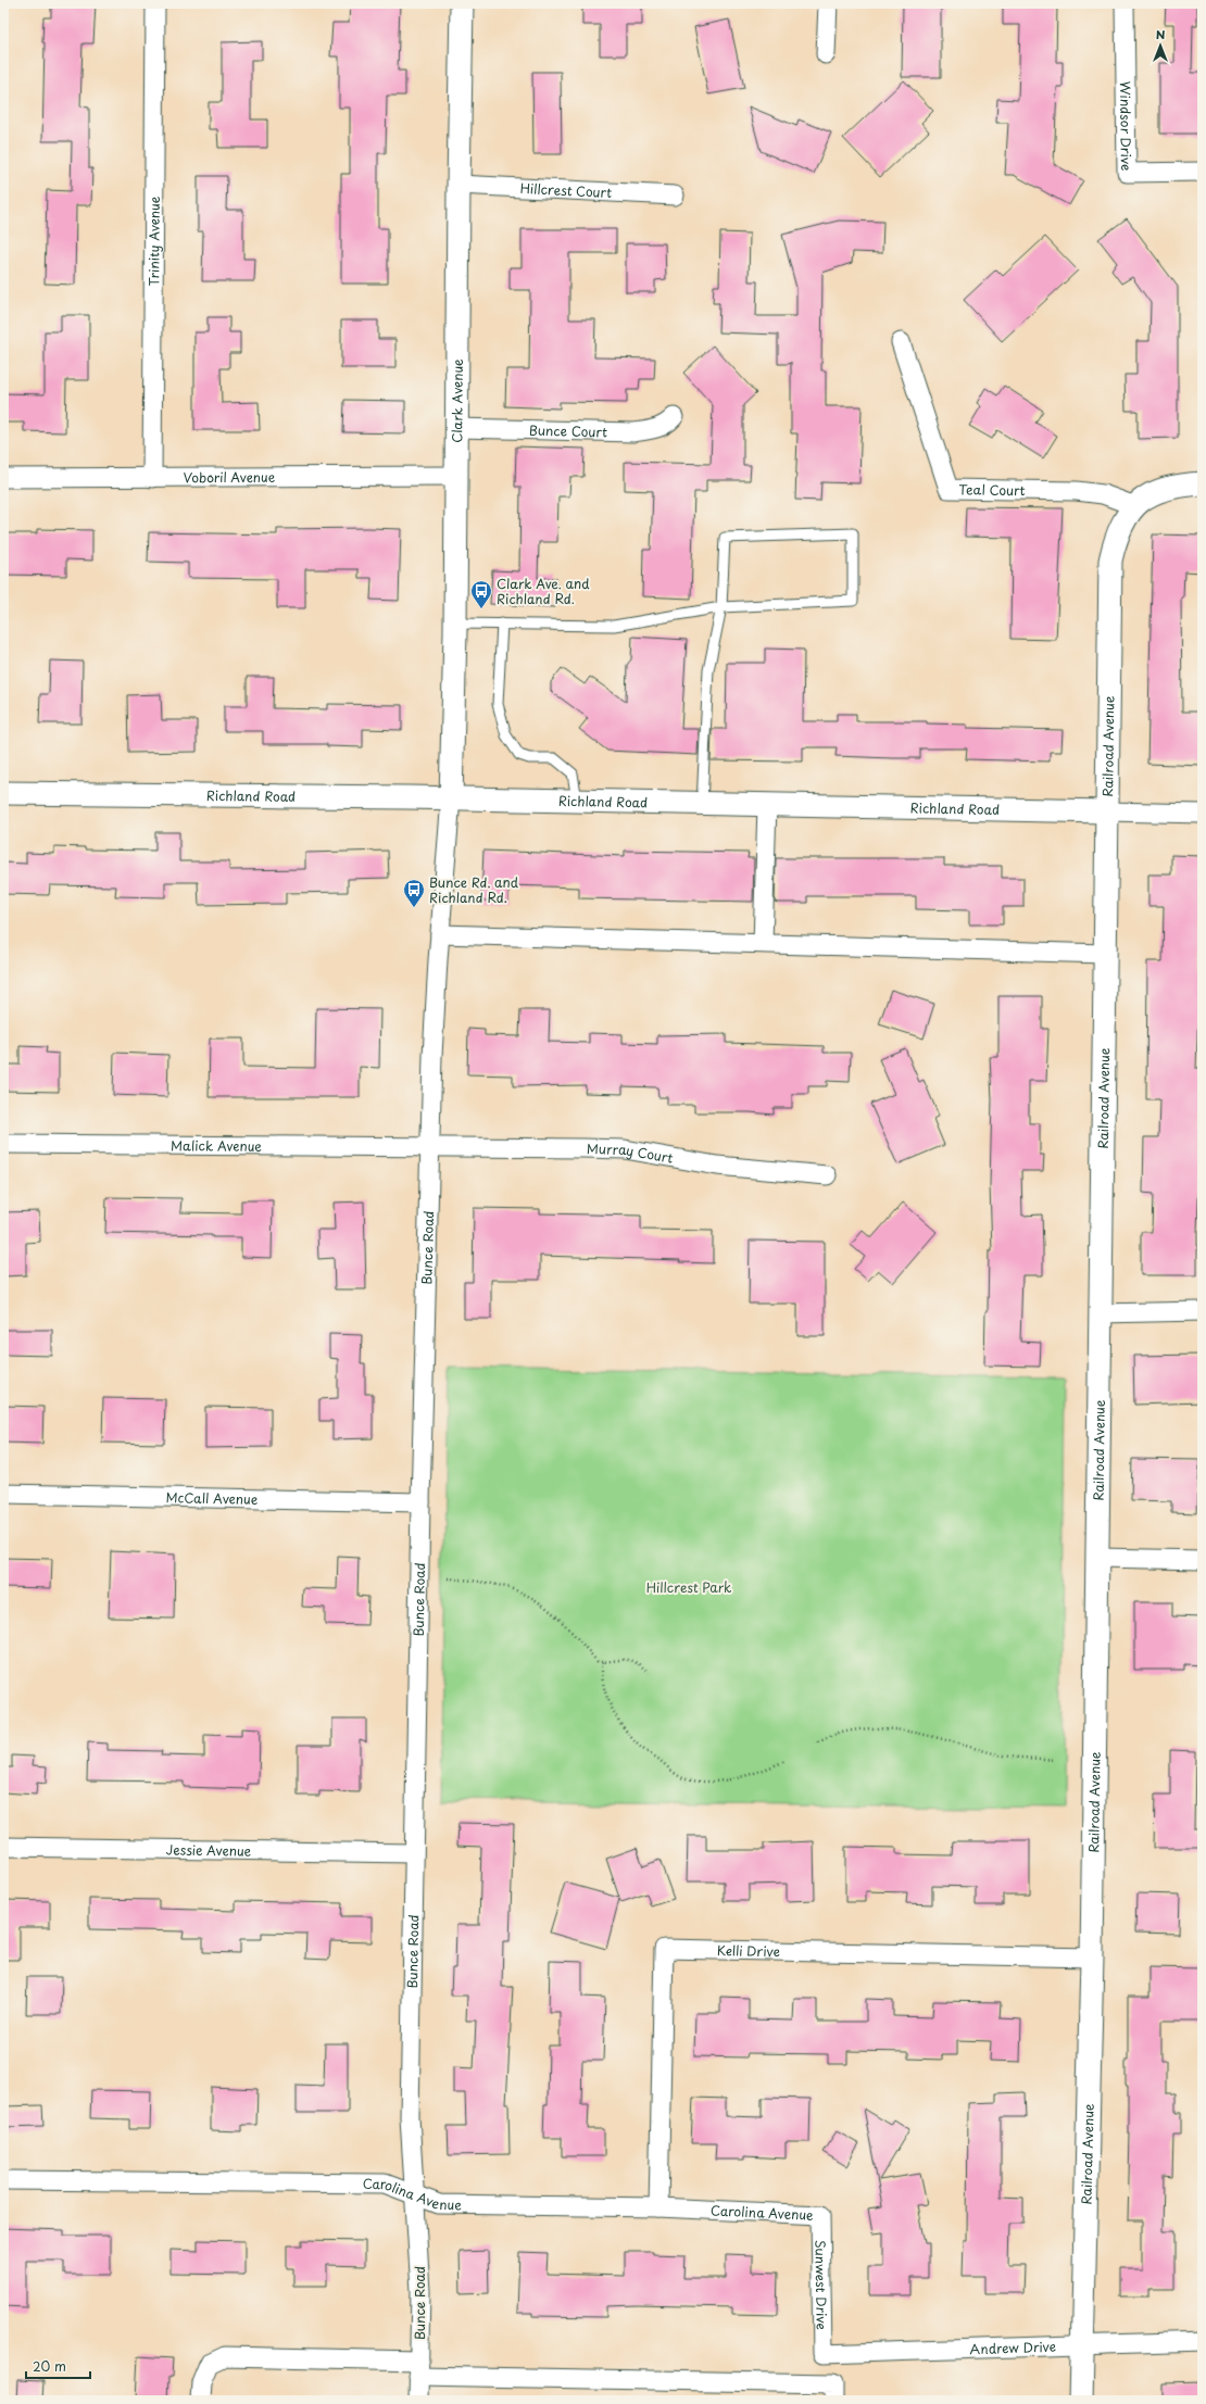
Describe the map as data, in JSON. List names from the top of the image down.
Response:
{
  "streets": {
    "street": [
      "Windsor Drive",
      "Hillcrest Court",
      "Trinity Avenue",
      "Clark Avenue",
      "Bunce Court",
      "Voboril Avenue",
      "Teal Court",
      "Railroad Avenue",
      "Richland Road",
      "Malick Avenue",
      "Murray Court",
      "Bunce Road",
      "McCall Avenue",
      "Jessie Avenue",
      "Kelli Drive",
      "Carolina Avenue",
      "Sunwest Drive",
      "Andrew Drive"
    ]
  },
  "crossings": [
    ["Hillcrest Court", "Clark Avenue"],
    ["Trinity Avenue", "Voboril Avenue"],
    ["Clark Avenue", "Bunce Court"],
    ["Clark Avenue", "Voboril Avenue"],
    ["Clark Avenue", "Richland Road"],
    ["Clark Avenue", "Bunce Road"],
    ["Teal Court", "Railroad Avenue"],
    ["Railroad Avenue", "Richland Road"],
    ["Railroad Avenue", "Kelli Drive"],
    ["Railroad Avenue", "Andrew Drive"],
    ["Richland Road", "Bunce Road"],
    ["Malick Avenue", "Murray Court"],
    ["Malick Avenue", "Bunce Road"],
    ["Murray Court", "Bunce Road"],
    ["Bunce Road", "McCall Avenue"],
    ["Bunce Road", "Jessie Avenue"],
    ["Bunce Road", "Carolina Avenue"],
    ["Kelli Drive", "Carolina Avenue"],
    ["Carolina Avenue", "Sunwest Drive"],
    ["Sunwest Drive", "Andrew Drive"]
  ],
  "parks": ["Hillcrest Park"],
  "places": {
    "bus stop": ["Clark Ave. and Richland Rd.", "Bunce Rd. and Richland Rd."]
  },
  "scale_bar": "20 m",
  "north": "top"
}
